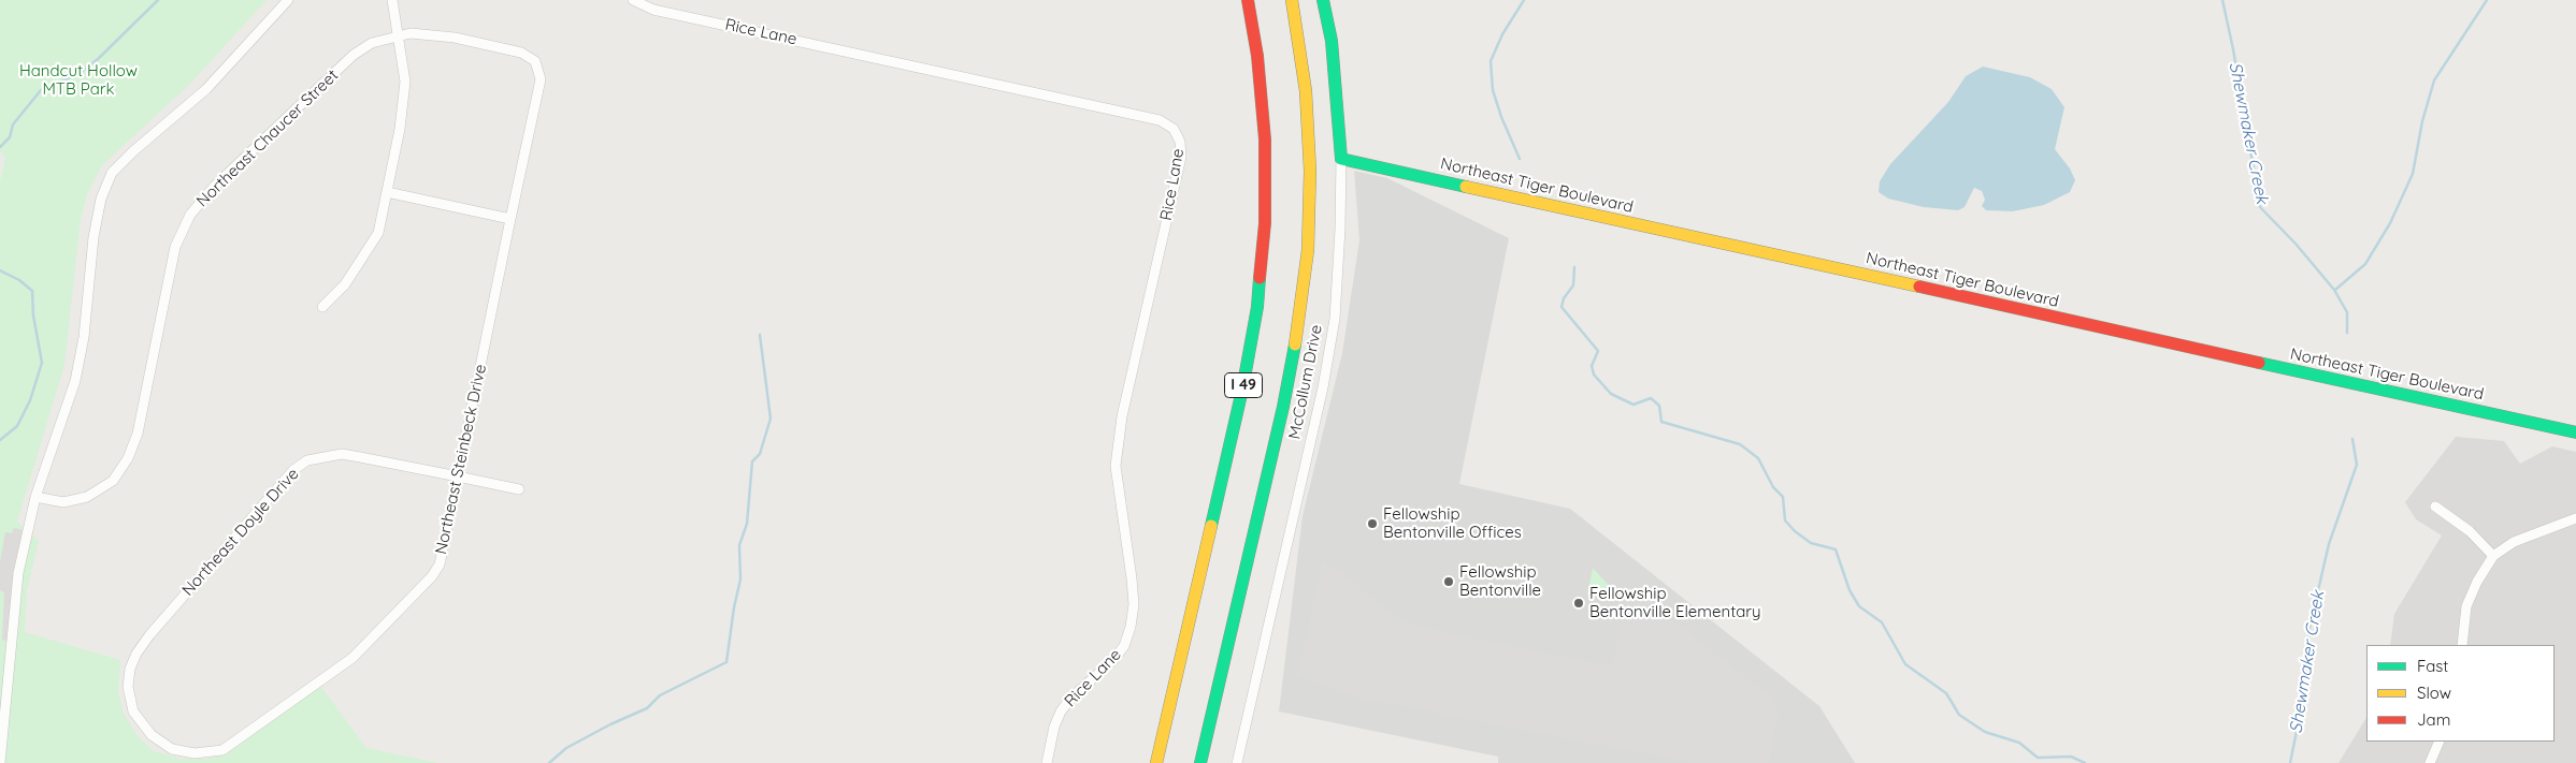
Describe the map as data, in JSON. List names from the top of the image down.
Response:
{
  "streets": {
    "main road": ["Northeast Tiger Boulevard", "McCollum Drive", "I 49"],
    "street": [
      "Rice Lane",
      "Northeast Chaucer Street",
      "Northeast Steinbeck Drive",
      "Northeast Doyle Drive"
    ]
  },
  "crossings": [
    ["Northeast Chaucer Street", "Northeast Steinbeck Drive"],
    ["Northeast Tiger Boulevard", "McCollum Drive"],
    ["Northeast Steinbeck Drive", "Northeast Doyle Drive"]
  ],
  "water": ["Shewmaker Creek"],
  "parks": ["Handcut Hollow MTB Park"],
  "places": ["Fellowship Bentonville Offices", "Fellowship Bentonville", "Fellowship Bentonville Elementary"],
  "legend": ["Fast", "Slow", "Jam"]
}
